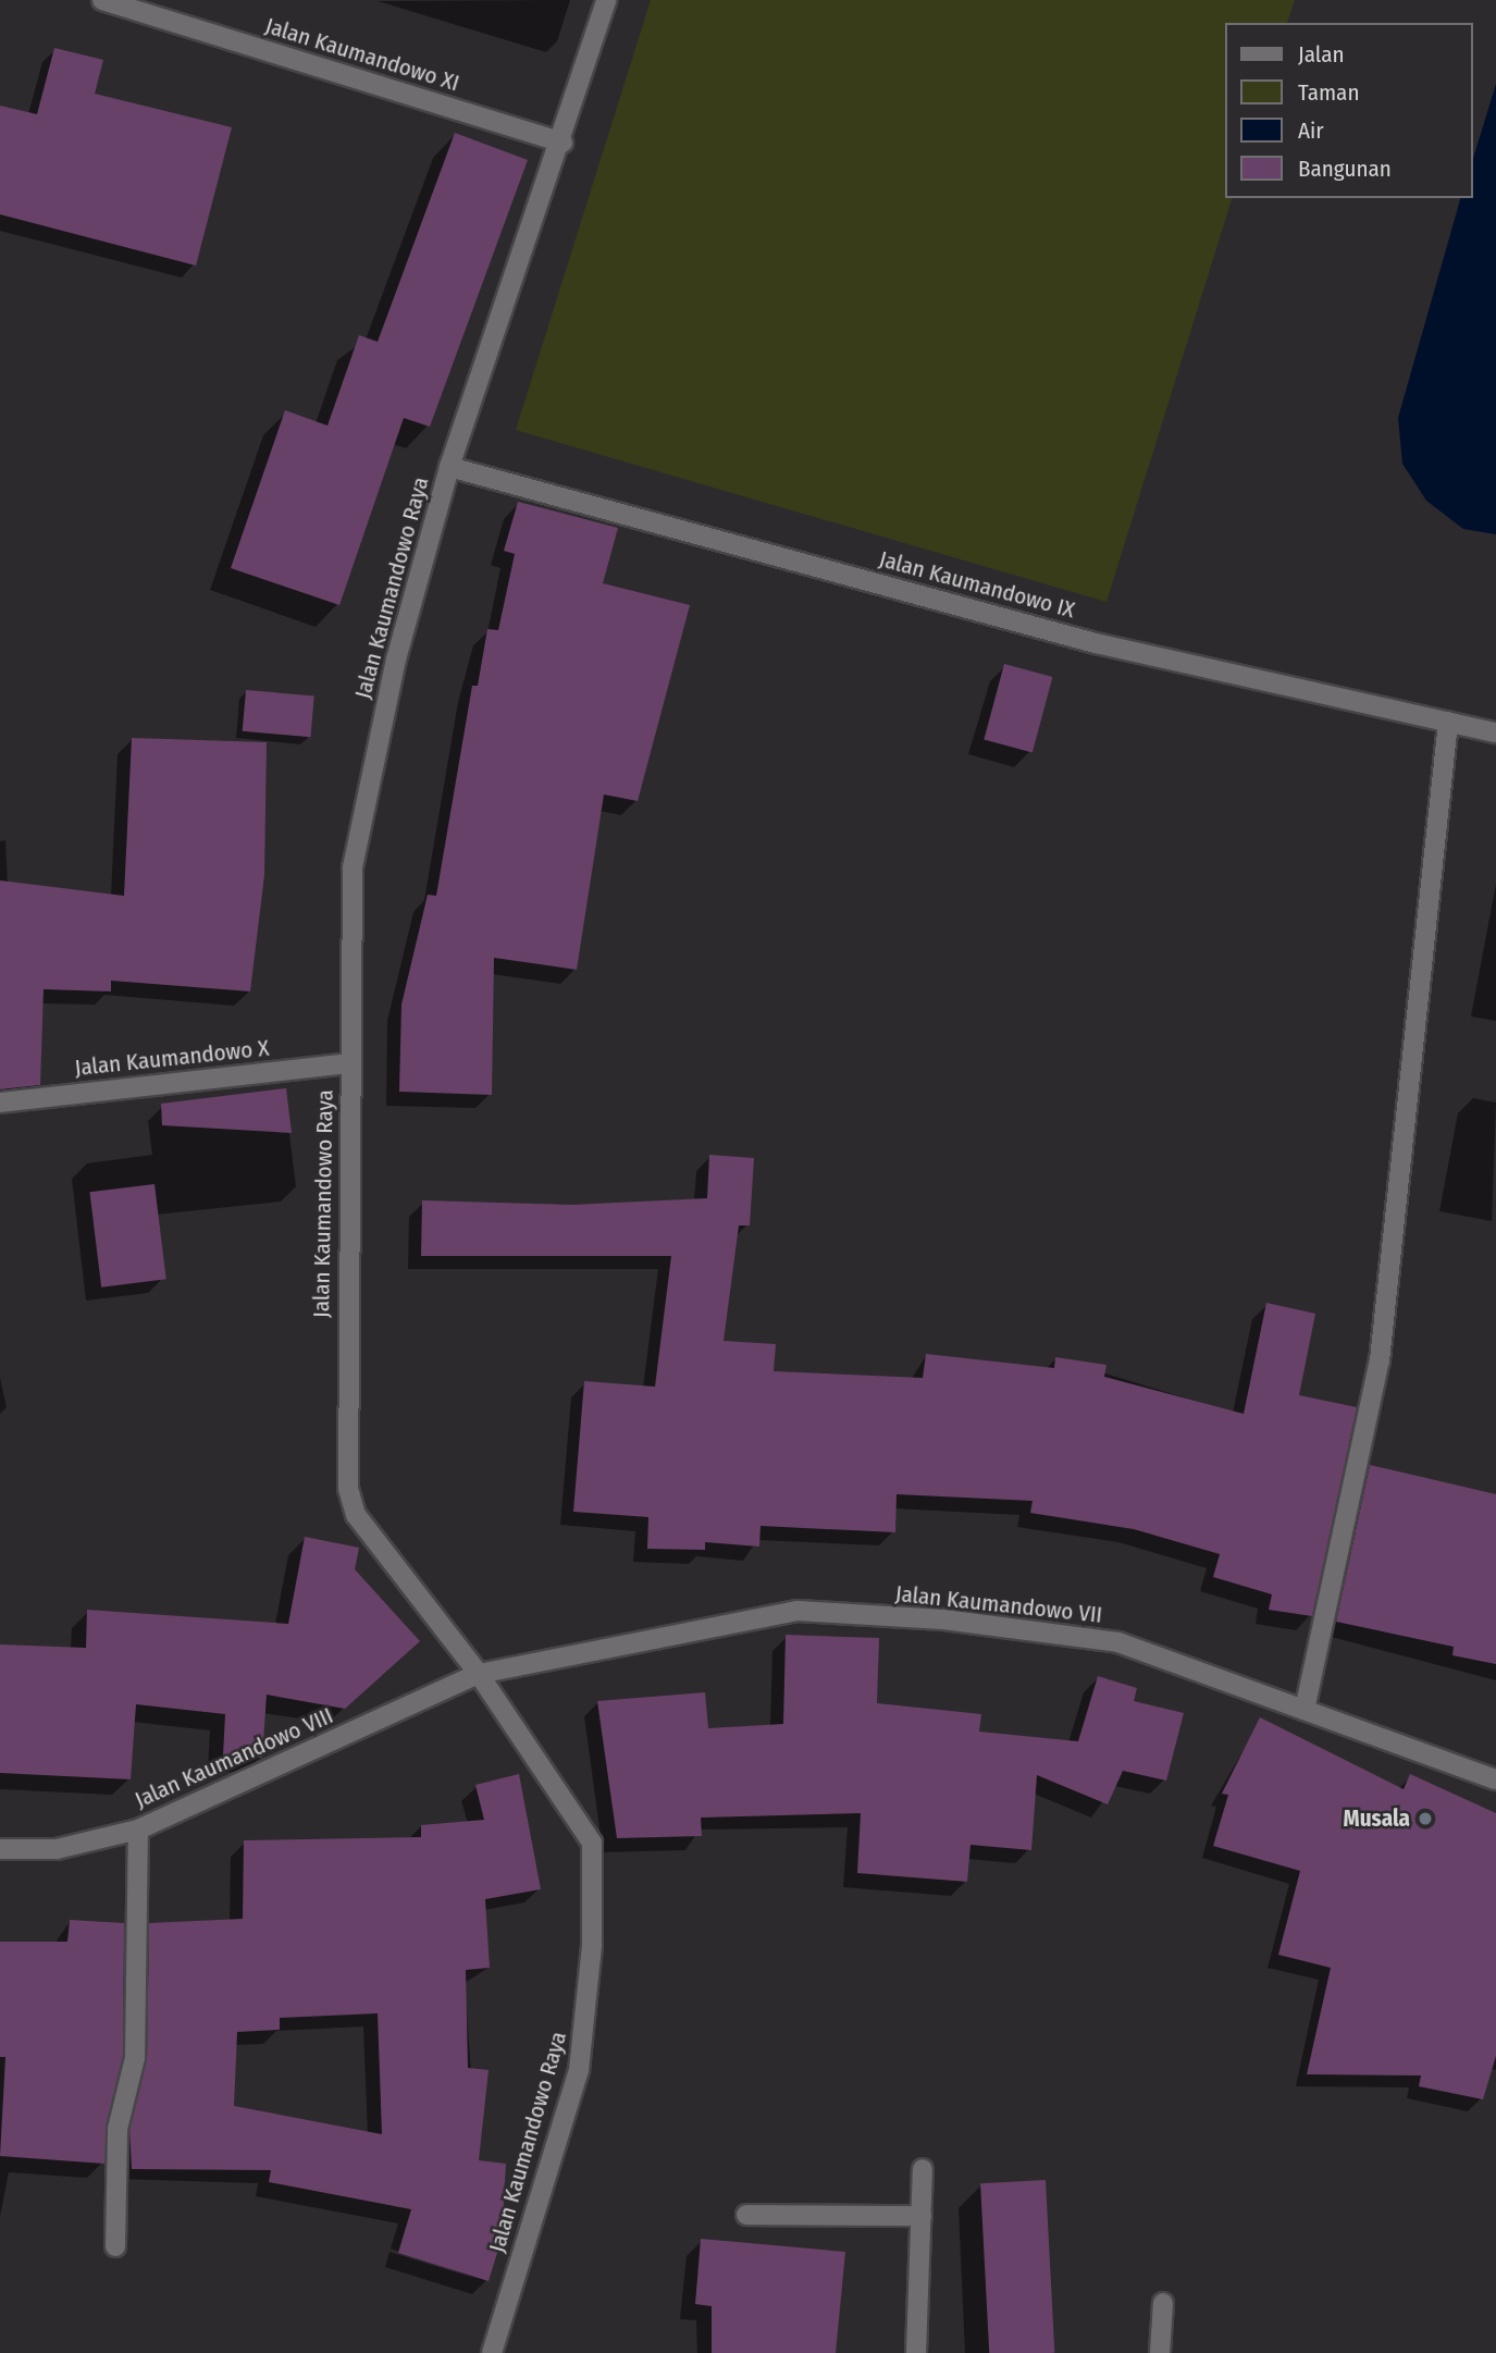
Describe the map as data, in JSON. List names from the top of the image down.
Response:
{
  "streets": {
    "street": [
      "Jalan Kaumandowo XI",
      "Jalan Kaumandowo IX",
      "Jalan Kaumandowo Raya",
      "Jalan Kaumandowo X",
      "Jalan Kaumandowo VII",
      "Jalan Kaumandowo VIII"
    ]
  },
  "crossings": [
    ["Jalan Kaumandowo XI", "Jalan Kaumandowo Raya"],
    ["Jalan Kaumandowo IX", "Jalan Kaumandowo Raya"],
    ["Jalan Kaumandowo Raya", "Jalan Kaumandowo X"],
    ["Jalan Kaumandowo Raya", "Jalan Kaumandowo VII"],
    ["Jalan Kaumandowo Raya", "Jalan Kaumandowo VIII"],
    ["Jalan Kaumandowo VII", "Jalan Kaumandowo VIII"]
  ],
  "places": ["Musala"],
  "legend": [
    "Jalan",
    "Taman",
    "Air",
    "Bangunan"
  ]
}
